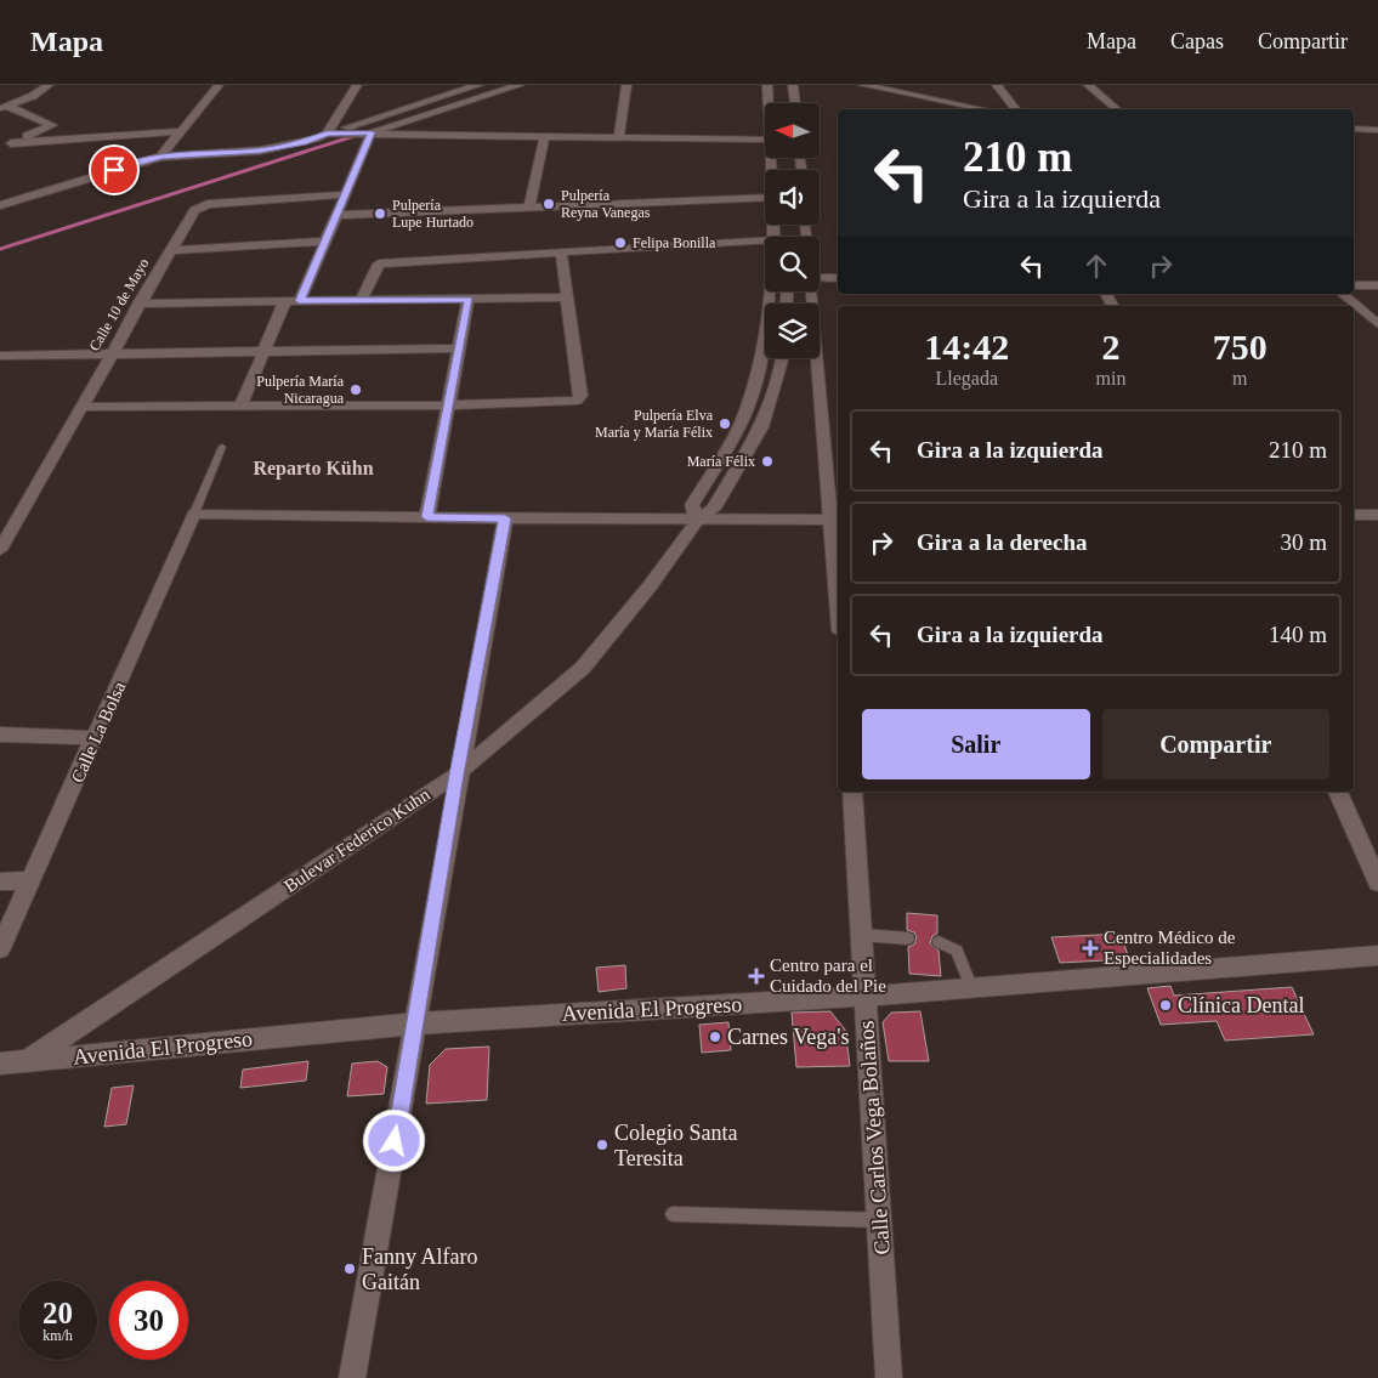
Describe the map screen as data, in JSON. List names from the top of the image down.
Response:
{
  "streets": {
    "street": [
      "Calle 10 de Mayo",
      "Calle La Bolsa",
      "Bulevar Federico Kuhn",
      "Avenida El Progreso",
      "Calle Carlos Vega Bolaños"
    ]
  },
  "crossings": [
    ["Bulevar Federico Kuhn", "Avenida El Progreso"],
    ["Avenida El Progreso", "Calle Carlos Vega Bolaños"]
  ],
  "districts": ["Reparto Kühn"],
  "places": {
    "other": [
      "Pulpería Reyna Vanegas",
      "Pulpería Lupe Hurtado",
      "Felipa Bonilla",
      "Pulpería María Nicaragua",
      "Pulpería Elva María y María Félix",
      "María Félix",
      "Clínica Dental",
      "Carnes Vega's",
      "Colegio Santa Teresita",
      "Fanny Alfaro Gaitán"
    ],
    "health": ["Centro Médico de Especialidades", "Centro para el Cuidado del Pie"]
  },
  "north": "left",
  "page": {
    "header": "Mapa",
    "nav": ["Mapa", "Capas", "Compartir"],
    "turn": ["210 m", "Gira a la izquierda"],
    "eta": [
      "14:42",
      "Llegada",
      "2",
      "min",
      "750",
      "m"
    ],
    "list": [
      {
        "name": "Gira a la izquierda",
        "value": "210 m"
      },
      {
        "name": "Gira a la derecha",
        "value": "30 m"
      },
      {
        "name": "Gira a la izquierda",
        "value": "140 m"
      }
    ],
    "buttons": ["Salir", "Compartir"],
    "speed": "20 km/h",
    "limit": "30"
  }
}
